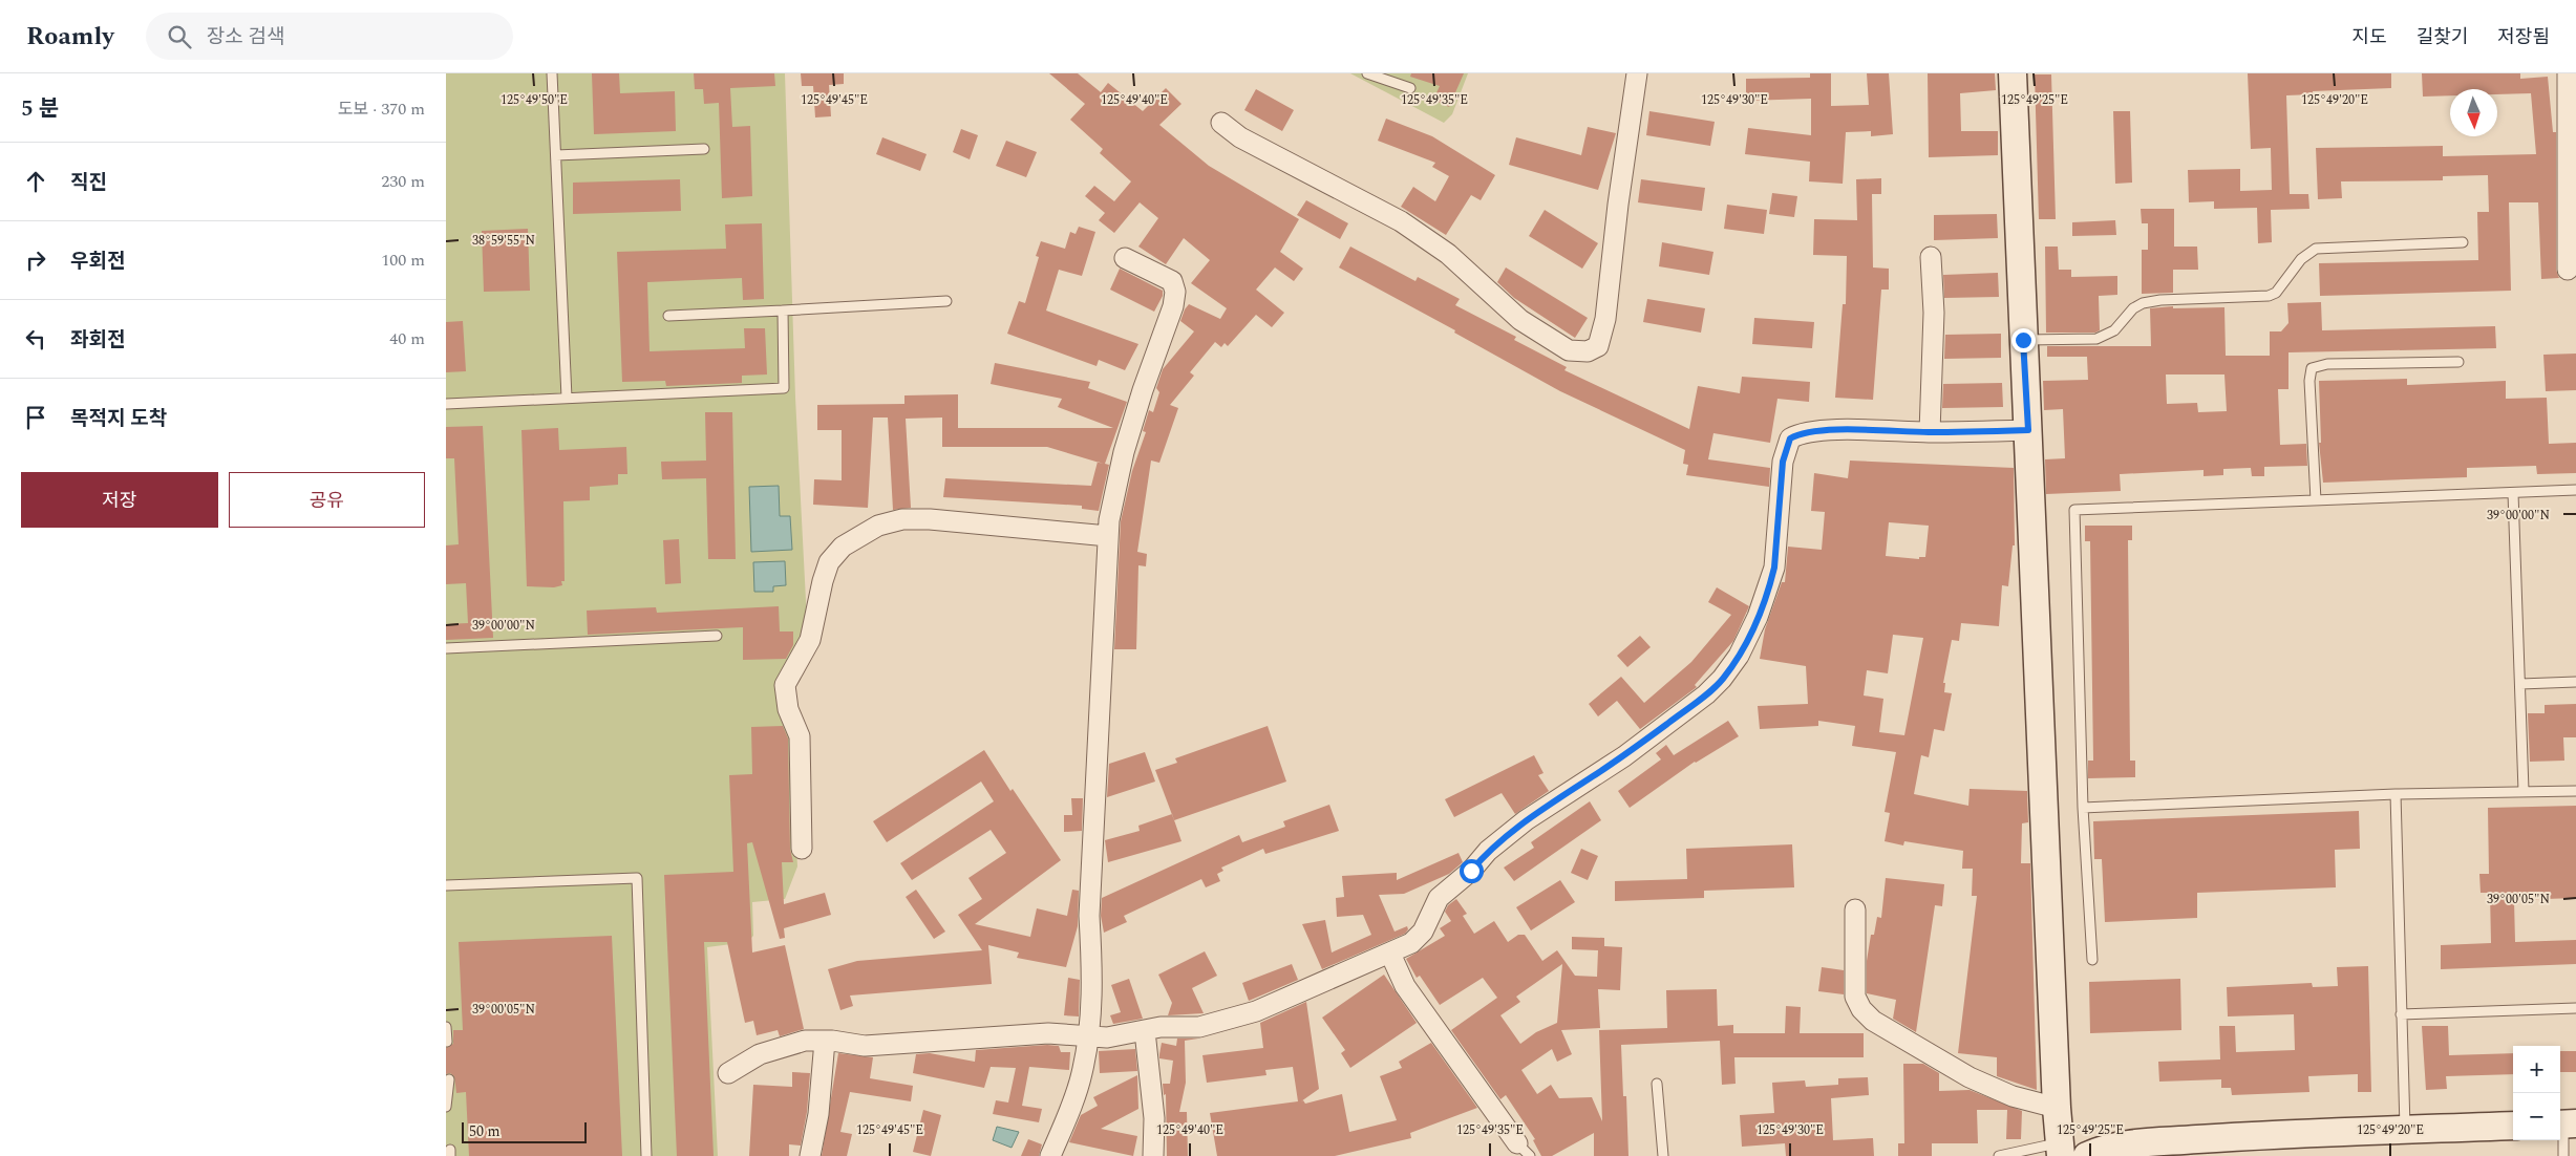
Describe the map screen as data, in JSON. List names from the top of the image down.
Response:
{
  "scale_bar": "50 m",
  "north": "bottom",
  "page": {
    "header": "Roamly",
    "search": "장소 검색",
    "nav": ["지도", "길찾기", "저장됨"],
    "heading": ["5 분", "도보 · 370 m"],
    "list": [
      ["직진", "230 m"],
      ["우회전", "100 m"],
      ["좌회전", "40 m"],
      "목적지 도착"
    ],
    "buttons": ["저장", "공유"],
    "map_buttons": ["+", "−"],
    "scale": "50 m"
  },
  "coordinates": [
    "125°49'50\"E",
    "125°49'45\"E",
    "125°49'40\"E",
    "125°49'35\"E",
    "125°49'30\"E",
    "125°49'25\"E",
    "125°49'20\"E",
    "38°59'55\"N",
    "39°00'00\"N",
    "39°00'05\"N"
  ]
}
